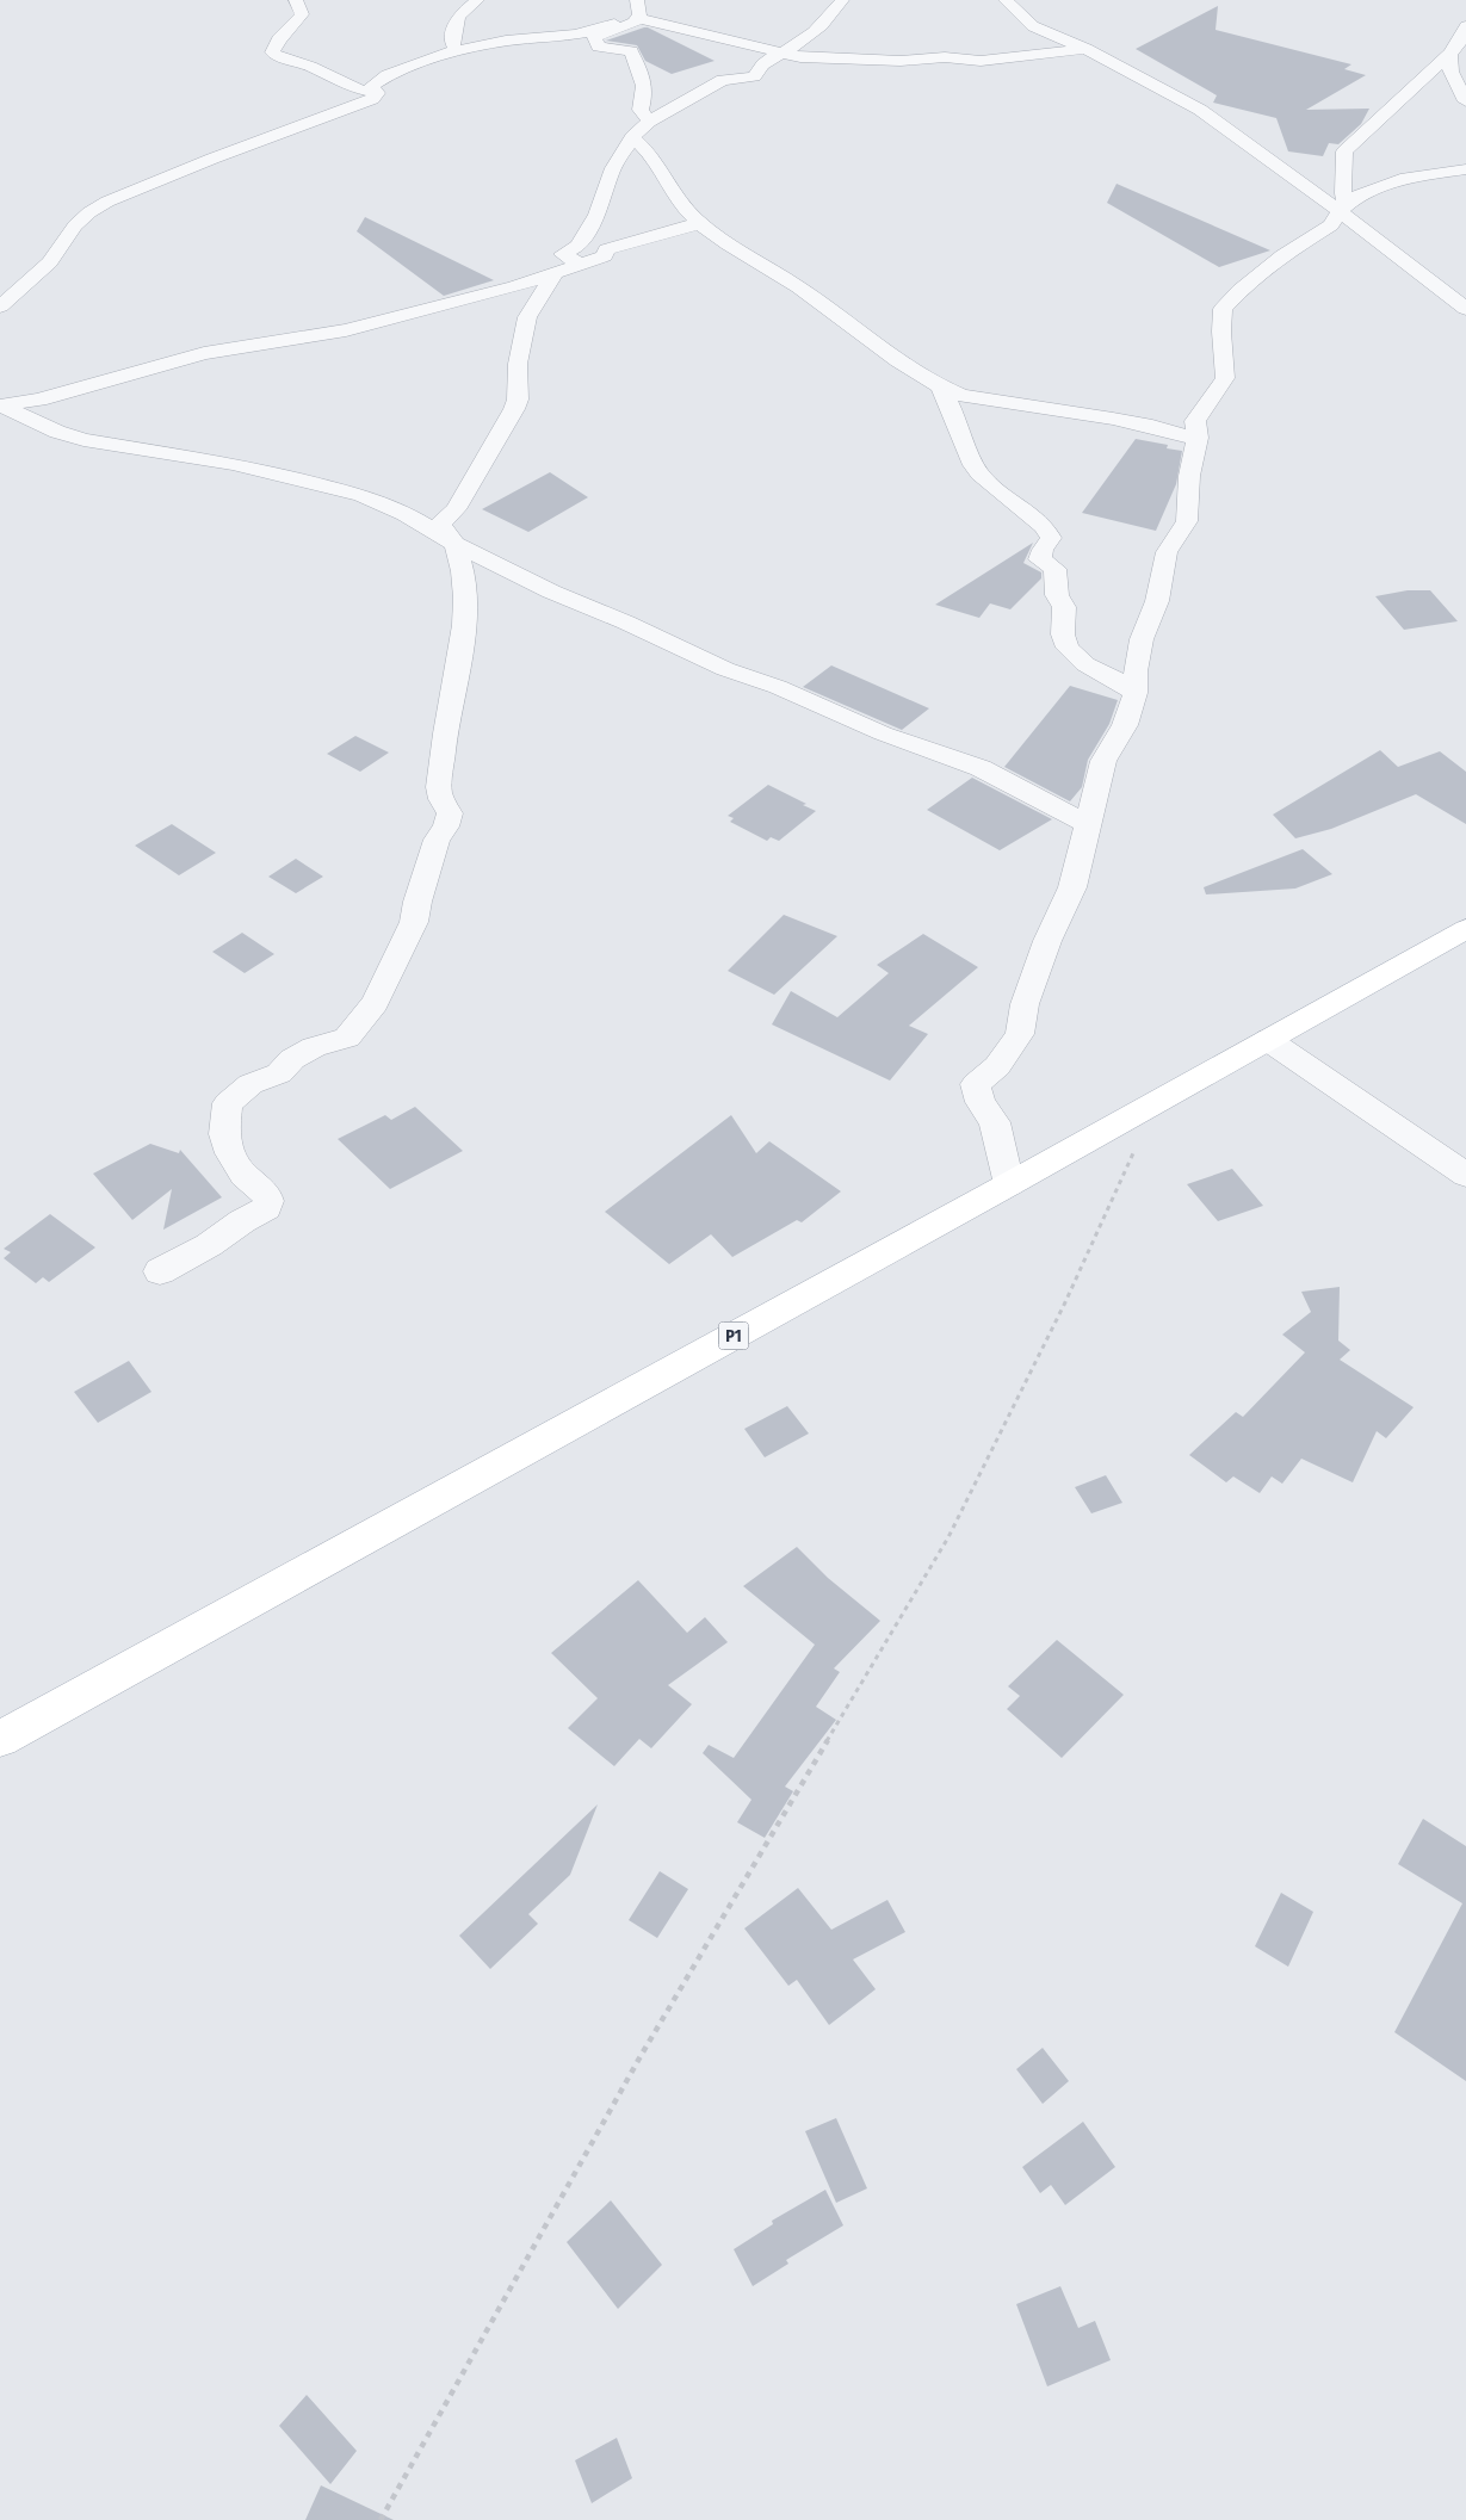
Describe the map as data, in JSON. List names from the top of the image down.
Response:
{
  "streets": {
    "main road": ["P1"]
  }
}
